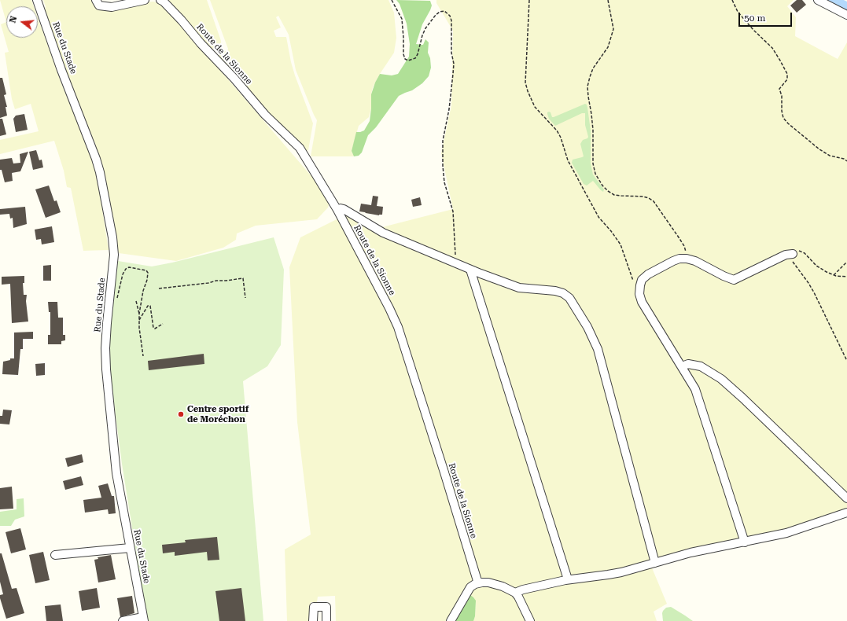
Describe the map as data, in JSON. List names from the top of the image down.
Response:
{
  "streets": {
    "street": ["Rue du Stade", "Route de la Sionne"]
  },
  "places": ["Centre sportif de Moréchon"],
  "scale_bar": "50 m",
  "north": "left"
}
